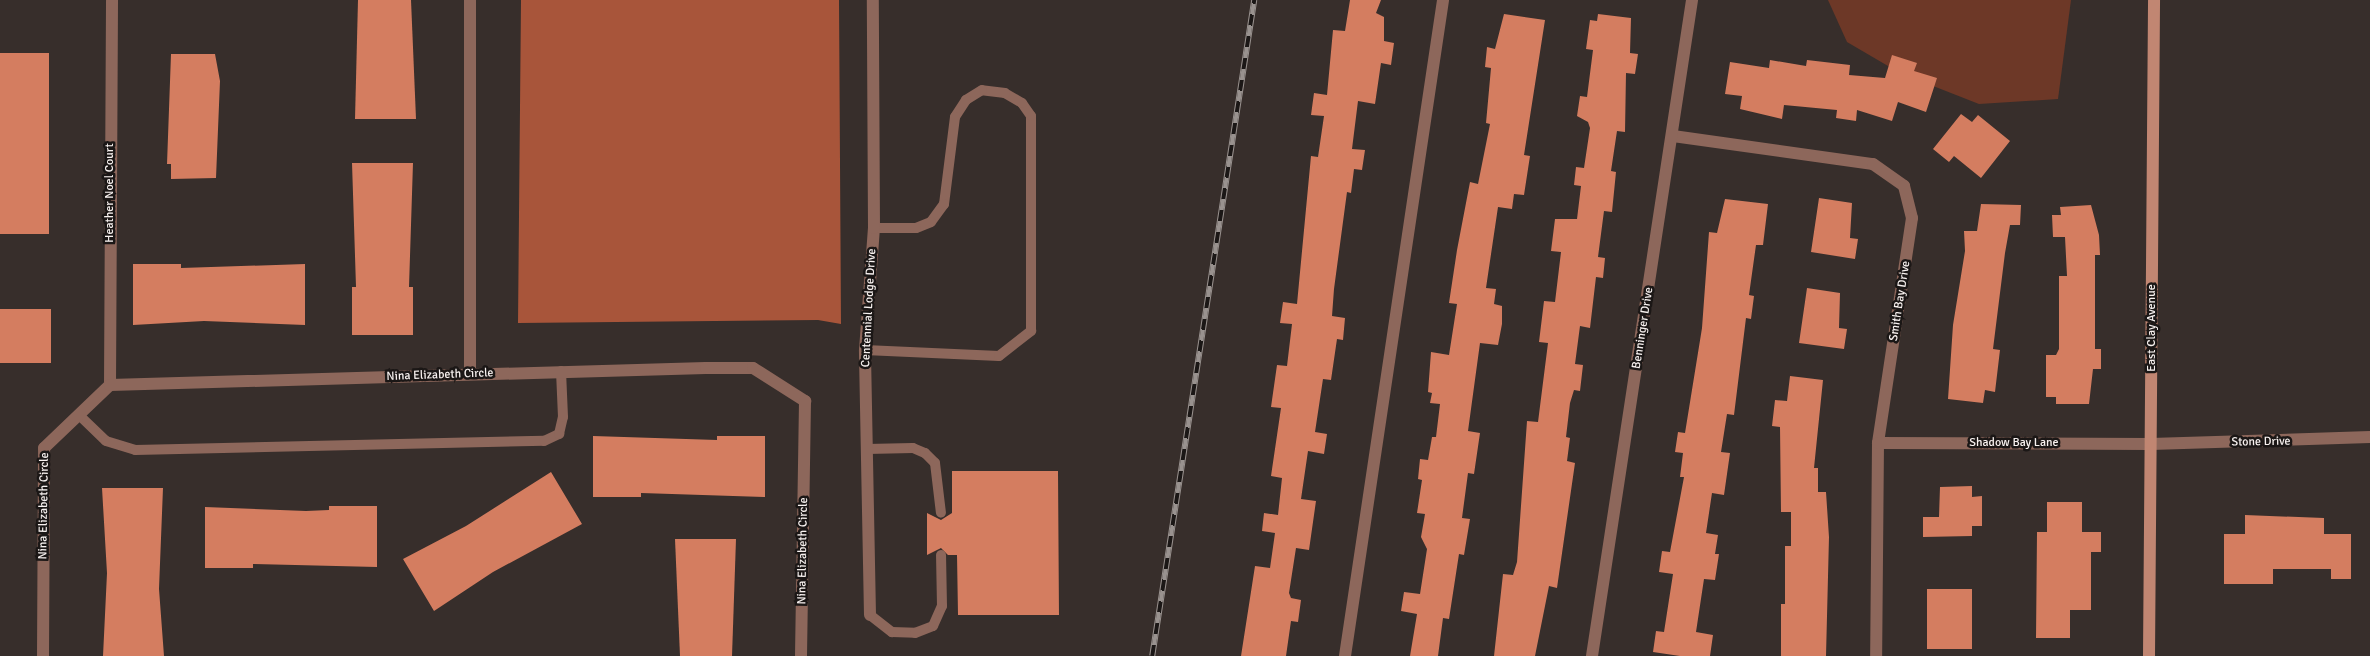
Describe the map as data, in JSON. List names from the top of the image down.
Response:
{
  "streets": {
    "street": [
      "Heather Noel Court",
      "Smith Bay Drive",
      "Centennial Lodge Drive",
      "Benninger Drive",
      "East Clay Avenue",
      "Nina Elizabeth Circle",
      "Stone Drive",
      "Shadow Bay Lane"
    ]
  },
  "crossings": [
    ["Heather Noel Court", "Nina Elizabeth Circle"],
    ["Smith Bay Drive", "Benninger Drive"],
    ["Smith Bay Drive", "Shadow Bay Lane"],
    ["East Clay Avenue", "Stone Drive"],
    ["East Clay Avenue", "Shadow Bay Lane"],
    ["Stone Drive", "Shadow Bay Lane"]
  ]
}
